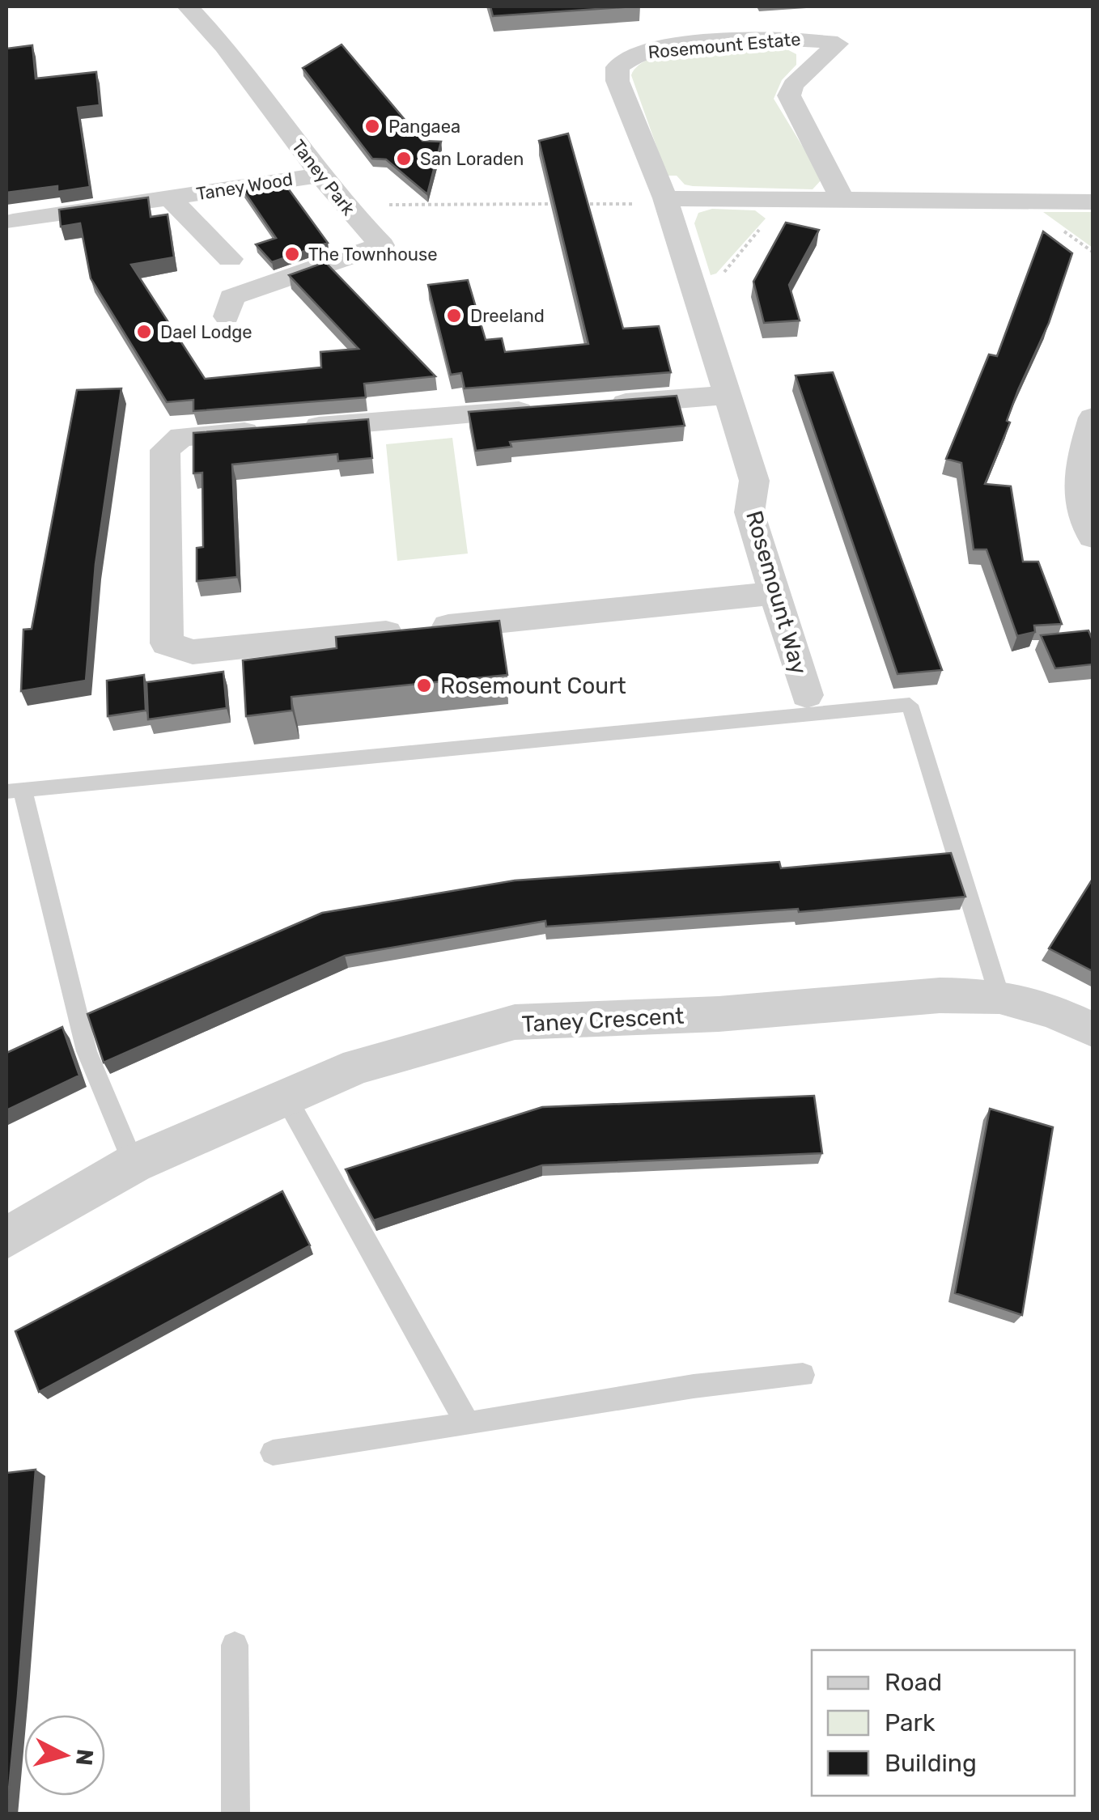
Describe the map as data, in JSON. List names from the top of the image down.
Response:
{
  "streets": {
    "street": [
      "Rosemount Estate",
      "Taney Park",
      "Taney Wood",
      "Rosemount Way",
      "Taney Crescent"
    ]
  },
  "crossings": [
    ["Rosemount Estate", "Rosemount Way"],
    ["Taney Park", "Taney Wood"]
  ],
  "places": [
    "Pangaea",
    "San Loraden",
    "The Townhouse",
    "Dreeland",
    "Dael Lodge",
    "Rosemount Court"
  ],
  "legend": ["Road", "Park", "Building"],
  "north": "right"
}
